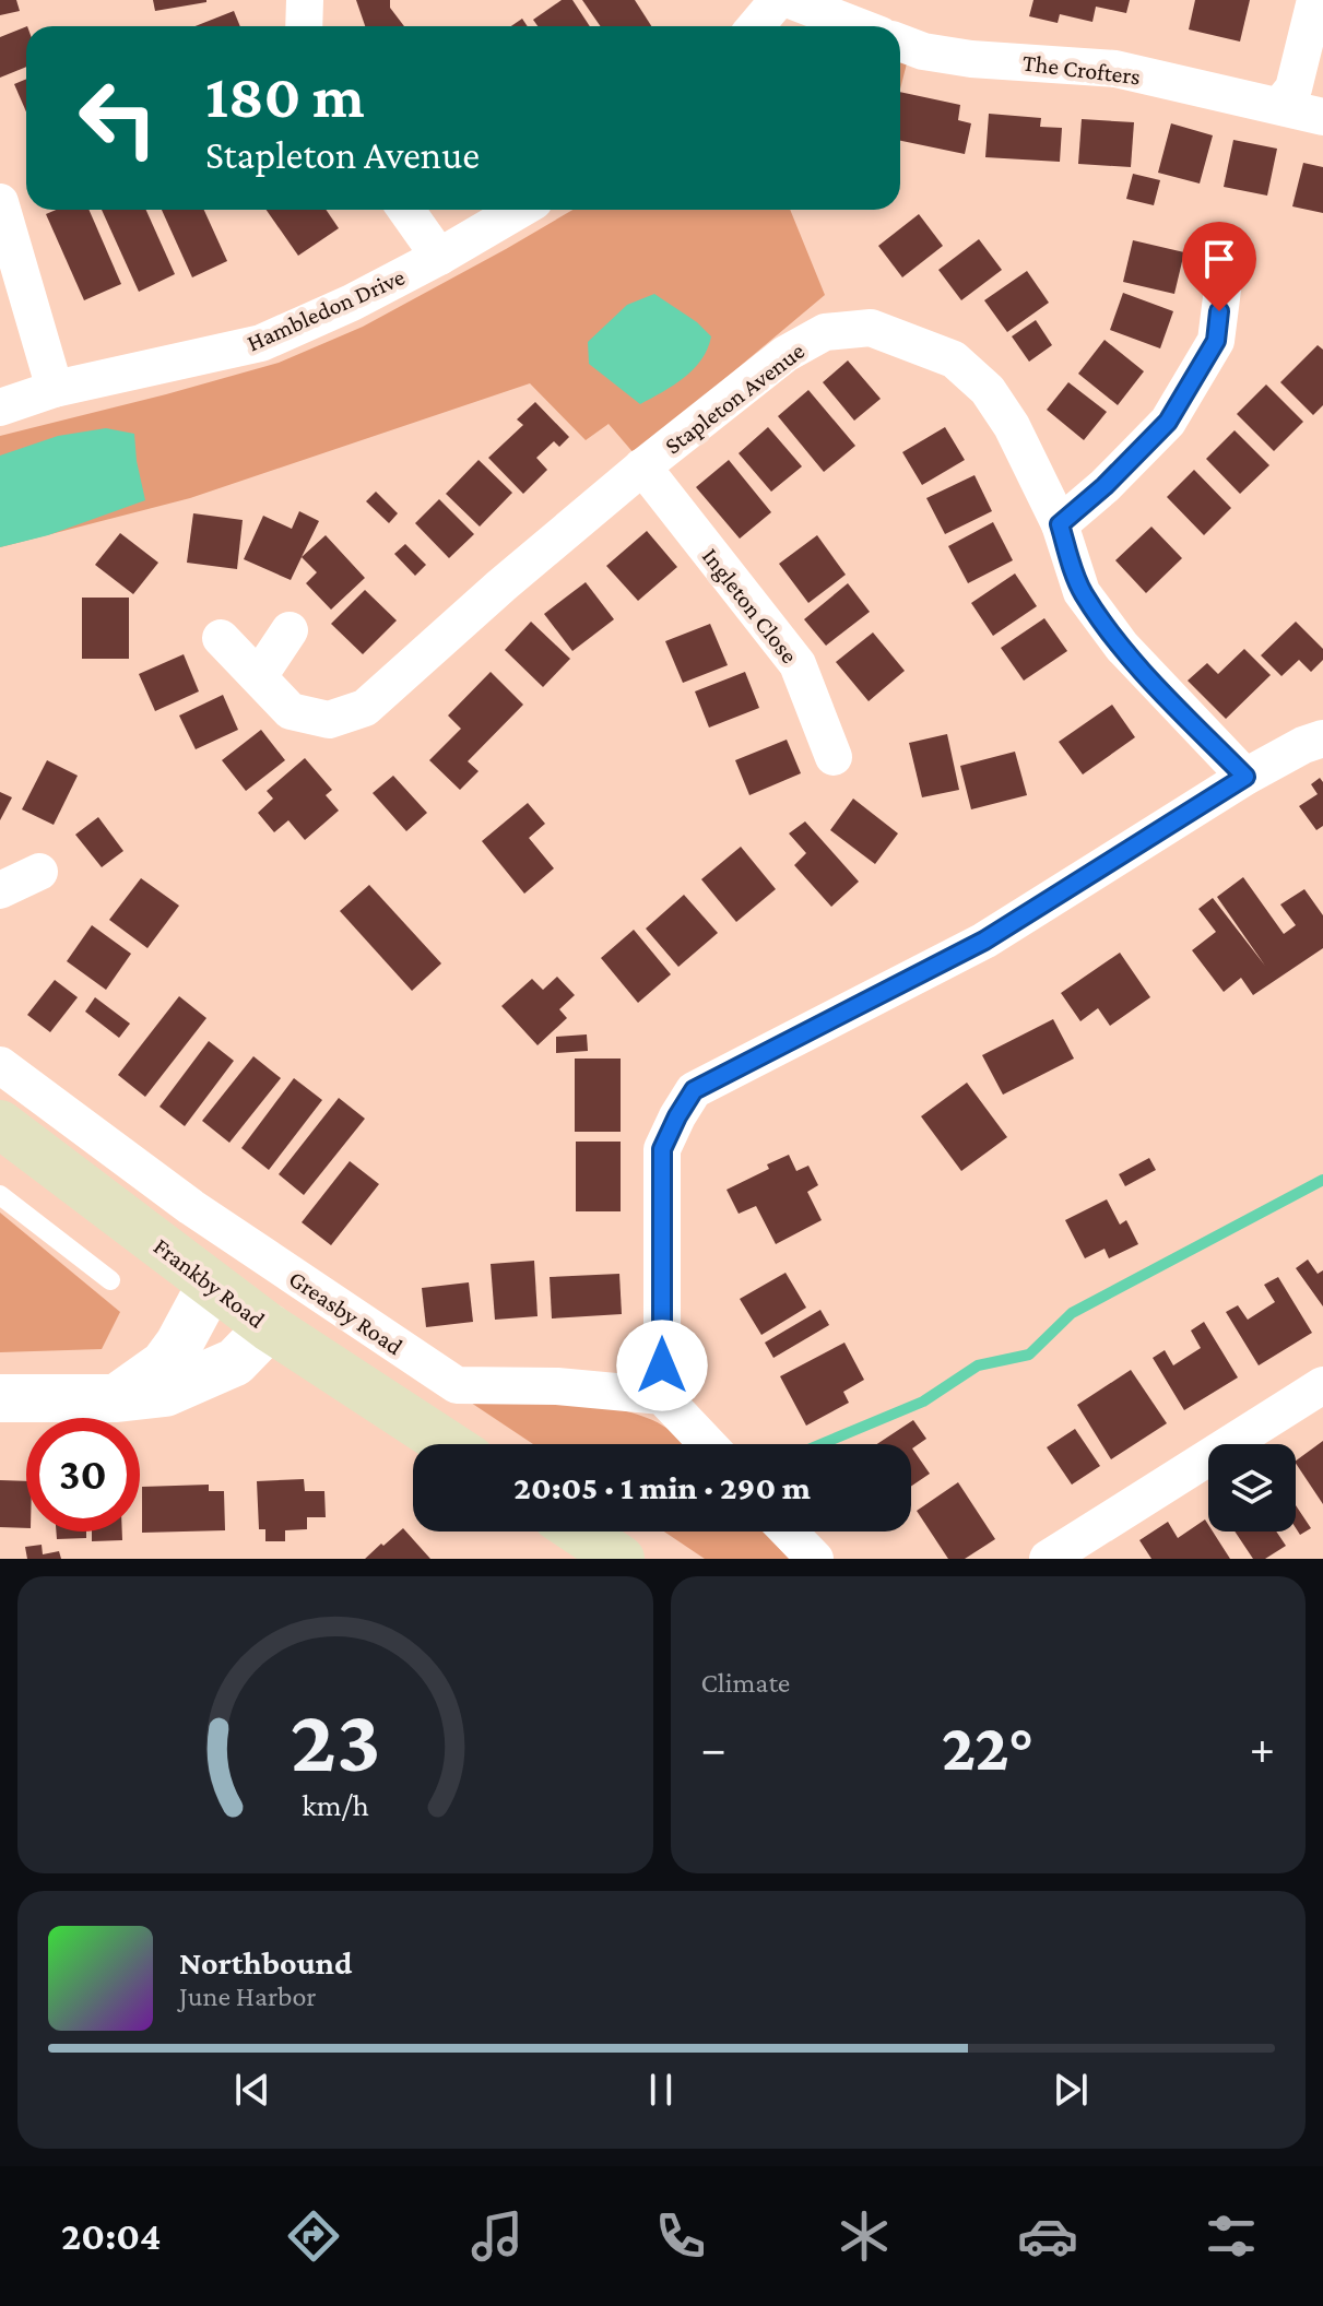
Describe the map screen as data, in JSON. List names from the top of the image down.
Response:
{
  "streets": {
    "main road": ["Frankby Road"],
    "street": [
      "The Crofters",
      "Hambledon Drive",
      "Stapleton Avenue",
      "Ingleton Close",
      "Greasby Road"
    ]
  },
  "crossings": [
    ["Stapleton Avenue", "Ingleton Close"]
  ],
  "page": {
    "turn": ["180 m", "Stapleton Avenue"],
    "limit": "30",
    "trip": "20:05 · 1 min · 290 m",
    "tile": "Climate",
    "heat": ["−", "22°", "+"],
    "song": ["Northbound", "June Harbor"],
    "tabs": "20:04",
    "gauge": ["23", "km/h"]
  }
}
